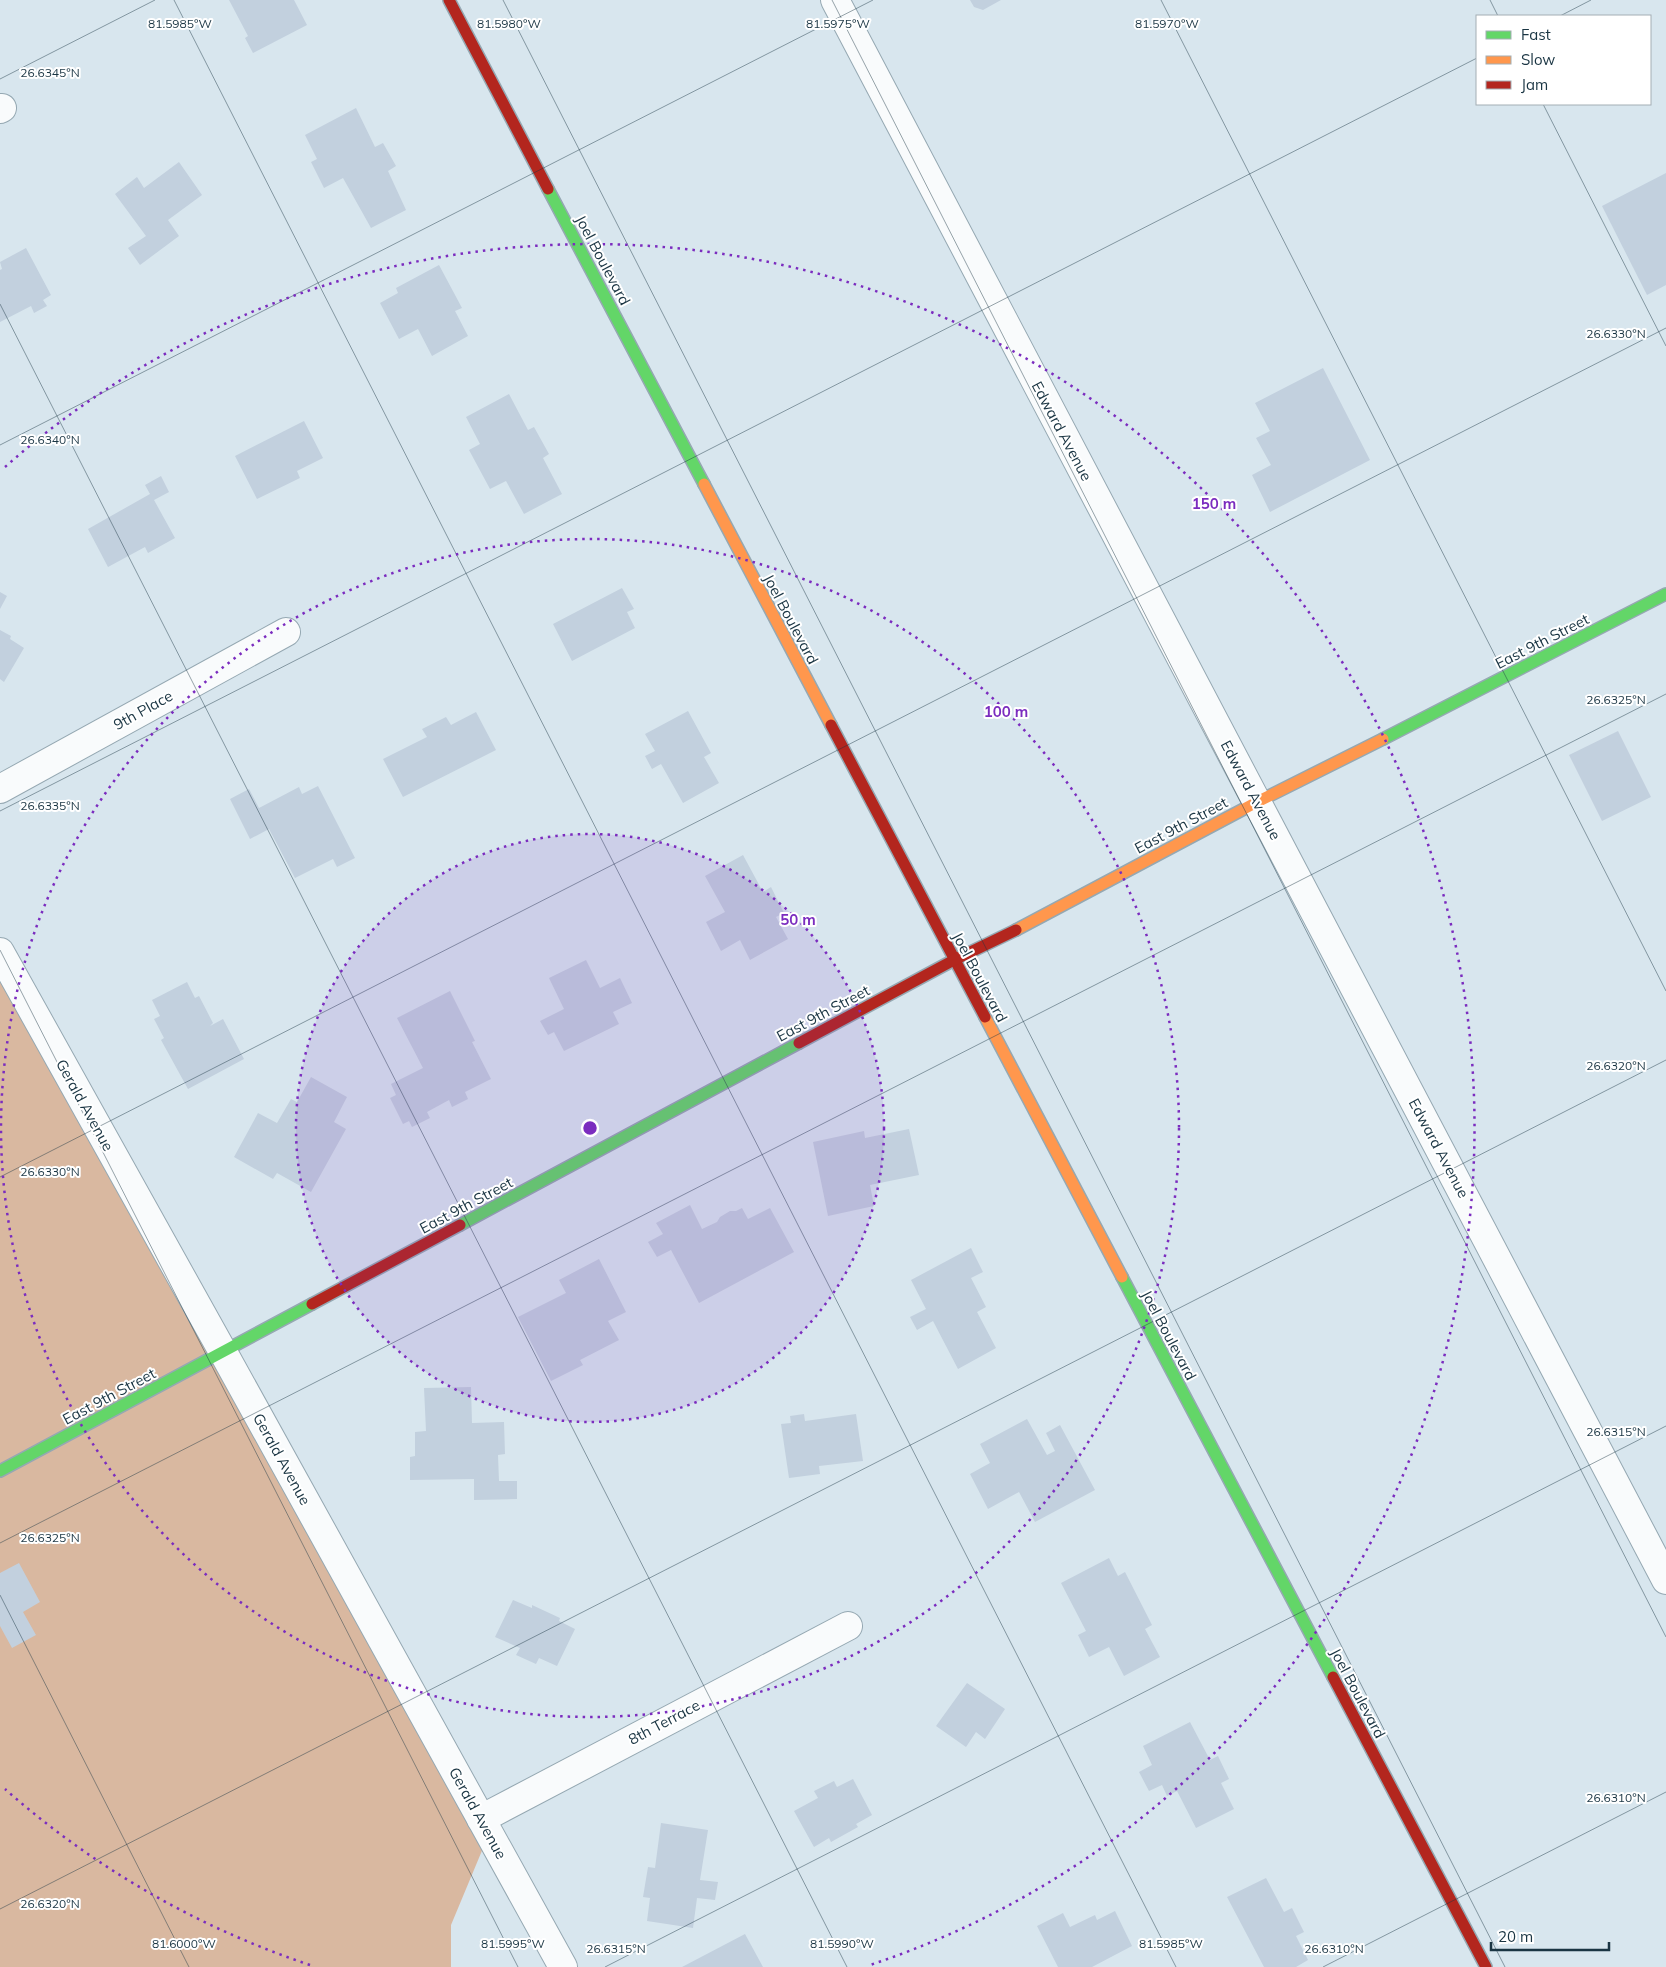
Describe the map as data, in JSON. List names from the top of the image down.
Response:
{
  "streets": {
    "main road": ["Joel Boulevard", "East 9th Street"],
    "street": [
      "Edward Avenue",
      "9th Place",
      "Gerald Avenue",
      "8th Terrace"
    ]
  },
  "crossings": [
    ["Joel Boulevard", "East 9th Street"],
    ["Edward Avenue", "East 9th Street"],
    ["East 9th Street", "Gerald Avenue"],
    ["Gerald Avenue", "8th Terrace"]
  ],
  "legend": ["Fast", "Slow", "Jam"],
  "scale_bar": "20 m",
  "coordinates": [
    "81.5985°W",
    "81.5980°W",
    "81.5975°W",
    "81.5970°W",
    "26.6345°N",
    "26.6330°N",
    "26.6340°N",
    "26.6325°N",
    "26.6335°N",
    "26.6320°N",
    "26.6315°N",
    "26.6310°N",
    "81.6000°W",
    "81.5995°W",
    "81.5990°W"
  ],
  "rings": ["150 m", "100 m", "50 m"]
}
